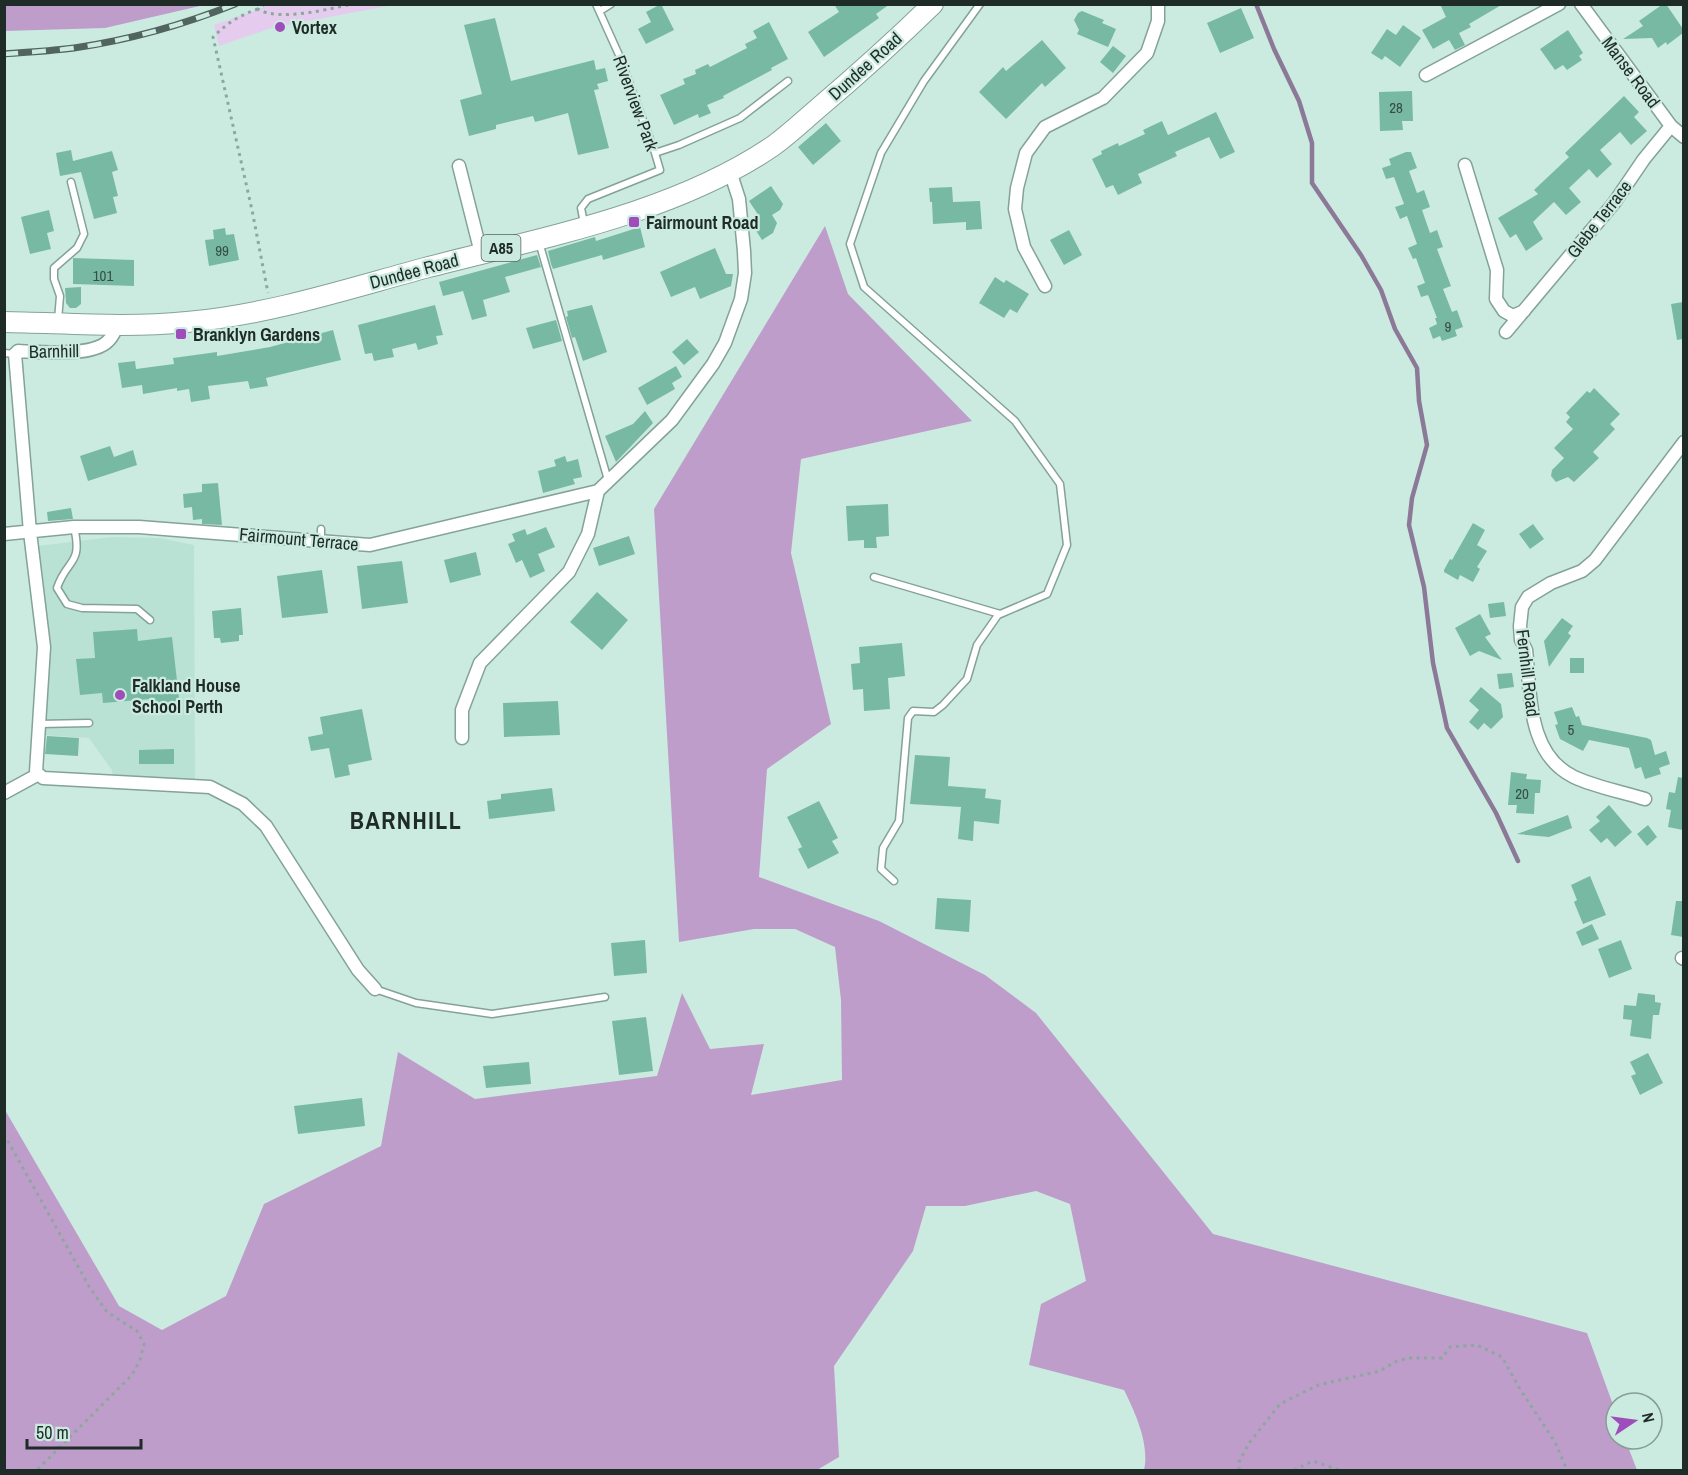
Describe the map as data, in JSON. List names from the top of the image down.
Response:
{
  "streets": {
    "main road": ["Dundee Road", "A85"],
    "street": [
      "Manse Road",
      "Glebe Terrace",
      "Barnhill",
      "Fairmount Terrace",
      "Fernhill Road"
    ],
    "lane": ["Riverview Park"]
  },
  "crossings": [
    ["Dundee Road", "Riverview Park"],
    ["Dundee Road", "Barnhill"],
    ["Manse Road", "Glebe Terrace"]
  ],
  "districts": ["BARNHILL"],
  "places": {
    "other": ["Vortex", "Falkland House School Perth"],
    "transit": ["Fairmount Road", "Branklyn Gardens"]
  },
  "house_numbers": [
    "28",
    "99",
    "101",
    "9",
    "5",
    "20"
  ],
  "scale_bar": "50 m",
  "north": "right"
}
